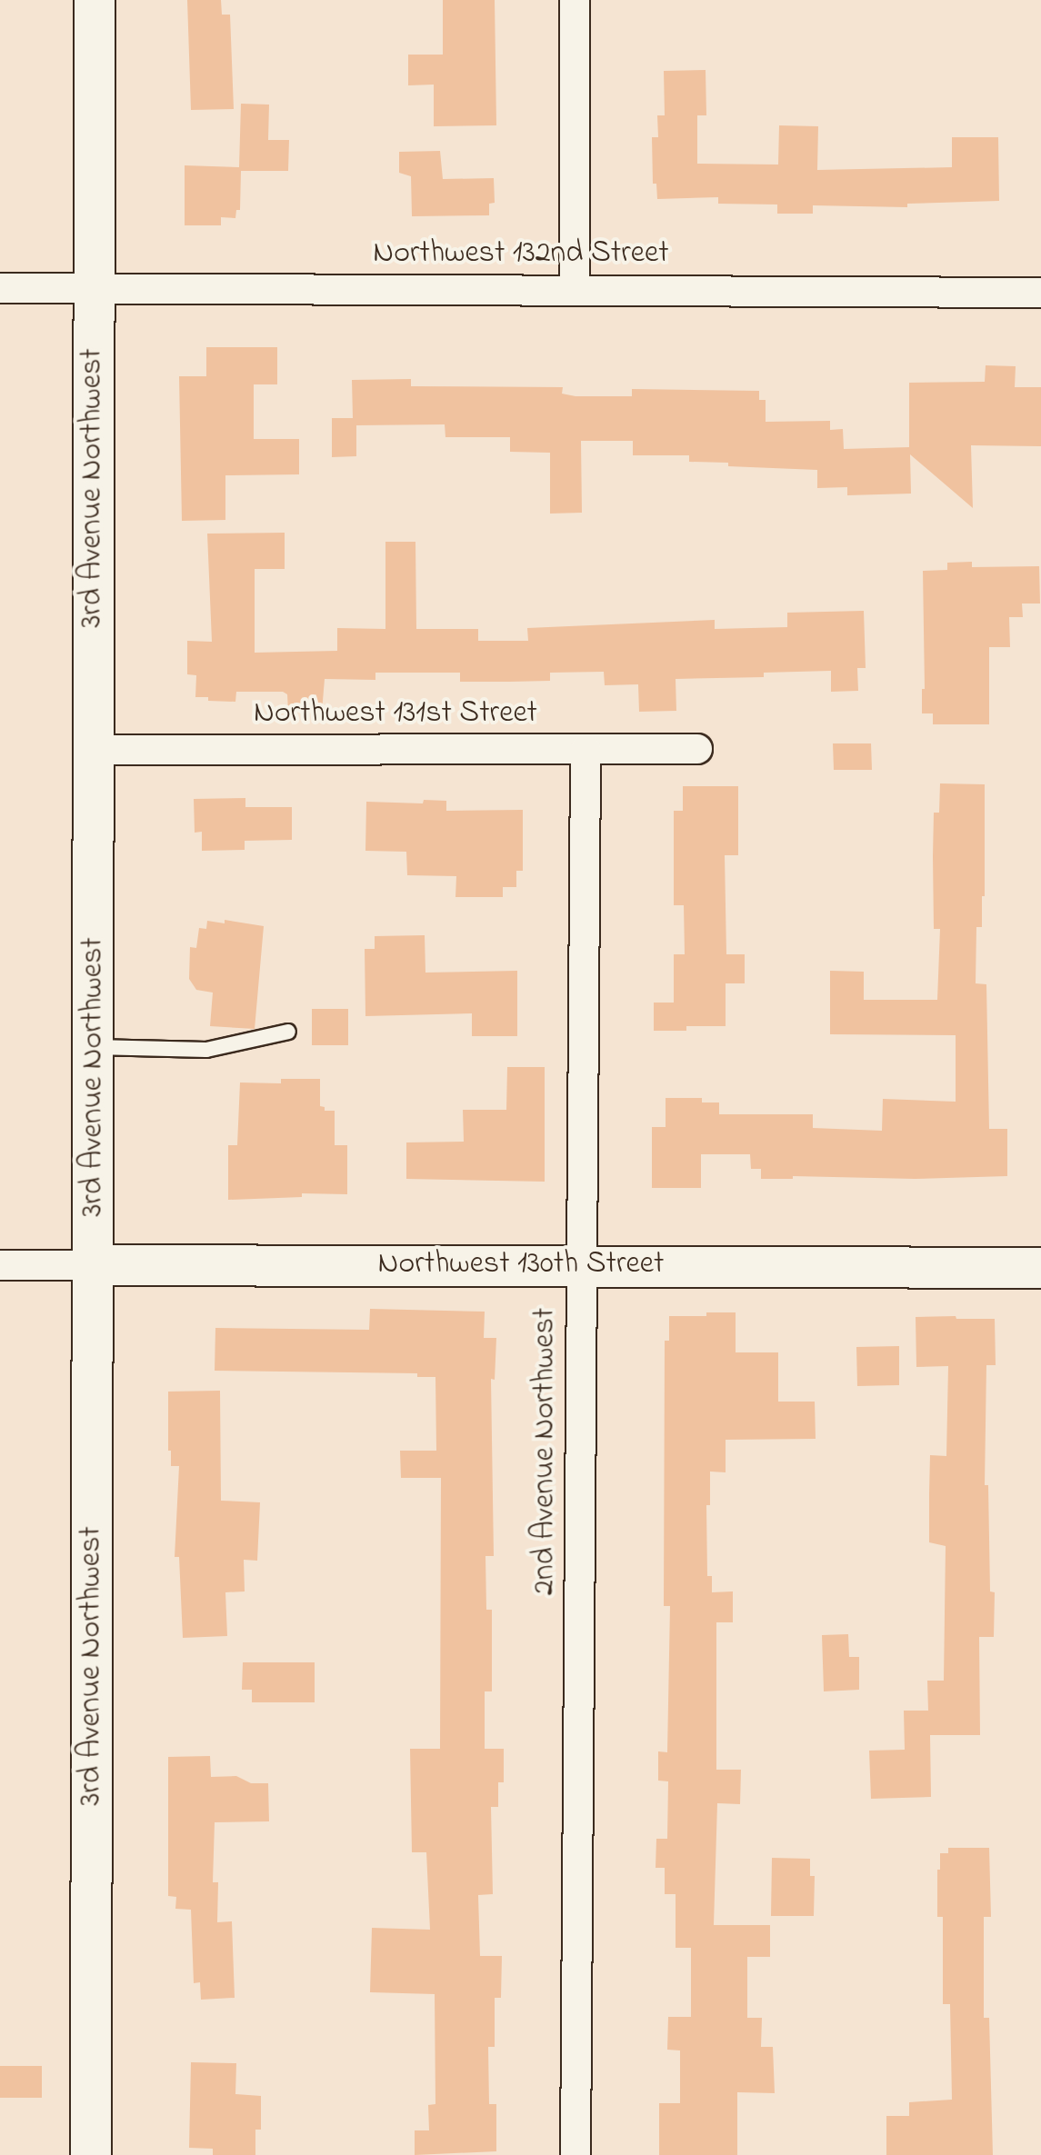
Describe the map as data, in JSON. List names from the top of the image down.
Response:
{
  "streets": {
    "street": [
      "Northwest 132nd Street",
      "3rd Avenue Northwest",
      "Northwest 131st Street",
      "Northwest 130th Street",
      "2nd Avenue Northwest"
    ]
  },
  "crossings": [
    ["Northwest 132nd Street", "3rd Avenue Northwest"],
    ["3rd Avenue Northwest", "Northwest 131st Street"],
    ["3rd Avenue Northwest", "Northwest 130th Street"],
    ["Northwest 131st Street", "2nd Avenue Northwest"],
    ["Northwest 130th Street", "2nd Avenue Northwest"]
  ]
}
